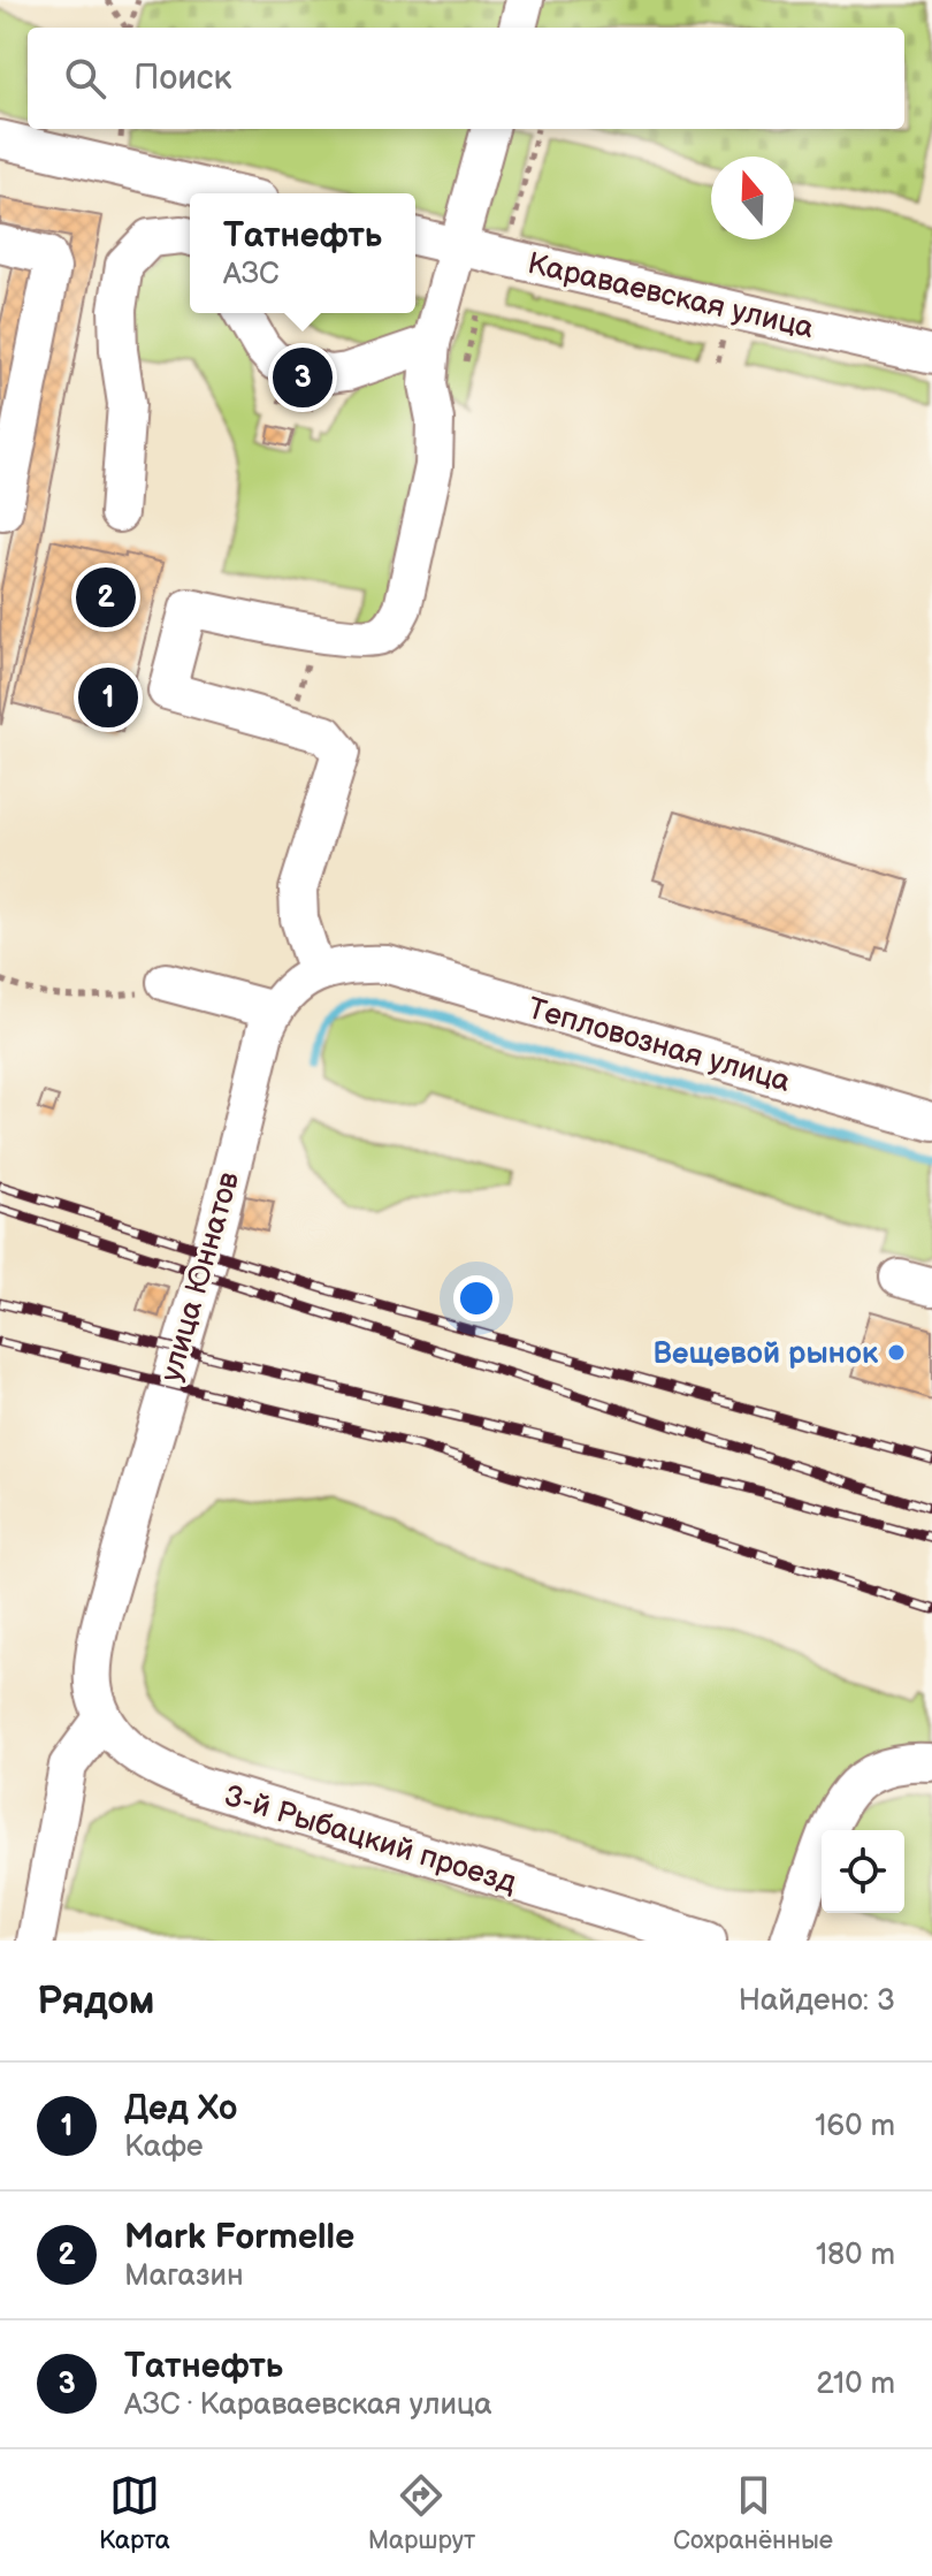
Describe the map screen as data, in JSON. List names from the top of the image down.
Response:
{
  "streets": {
    "street": [
      "Караваевская улица",
      "Тепловозная улица",
      "улица Юннатов",
      "3-й Рыбацкий проезд"
    ]
  },
  "crossings": [
    ["Тепловозная улица", "улица Юннатов"],
    ["улица Юннатов", "3-й Рыбацкий проезд"]
  ],
  "places": ["Вещевой рынок"],
  "north": "top",
  "page": {
    "search": "Поиск",
    "popup": ["Татнефть", "АЗС"],
    "pins": ["3", "2", "1"],
    "heading": ["Рядом", "Найдено: 3"],
    "list": [
      {
        "mark": "1",
        "name": "Дед Хо",
        "note": "Кафе",
        "value": "160 m"
      },
      {
        "mark": "2",
        "name": "Mark Formelle",
        "note": "Магазин",
        "value": "180 m"
      },
      {
        "mark": "3",
        "name": "Татнефть",
        "note": "АЗС · Караваевская улица",
        "value": "210 m"
      }
    ],
    "nav": ["Карта", "Маршрут", "Сохранённые"]
  }
}
